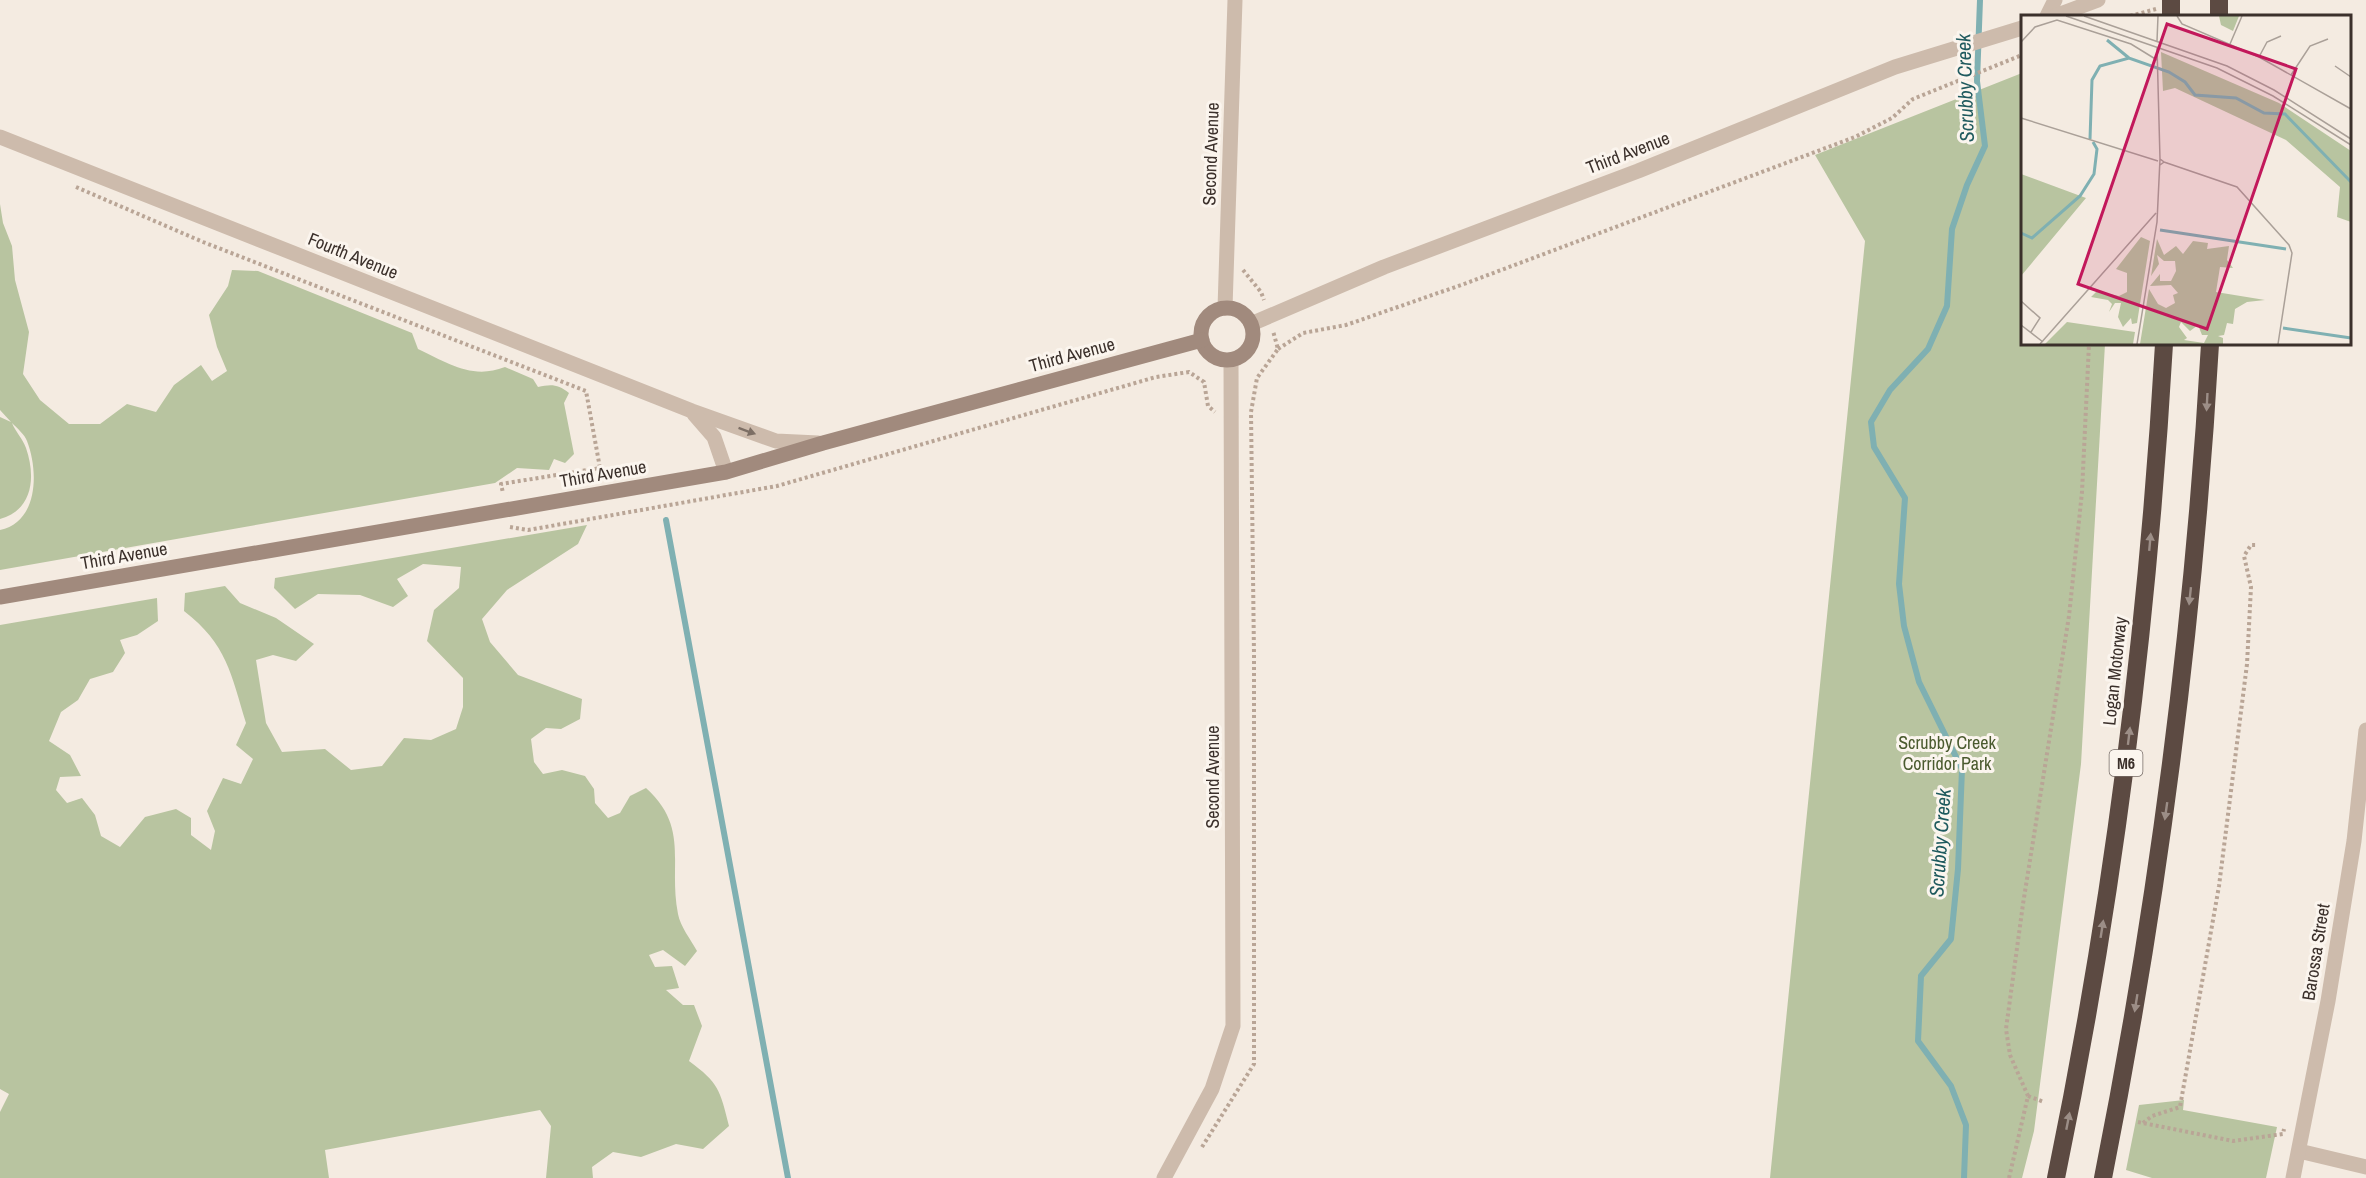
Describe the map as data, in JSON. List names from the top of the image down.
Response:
{
  "streets": {
    "highway": ["Logan Motorway", "M6"],
    "main road": ["Third Avenue"],
    "street": ["Second Avenue", "Fourth Avenue", "Barossa Street"]
  },
  "crossings": [
    ["Third Avenue", "Second Avenue"],
    ["Third Avenue", "Fourth Avenue"]
  ],
  "water": ["Scrubby Creek"],
  "parks": ["Scrubby Creek Corridor Park"]
}
